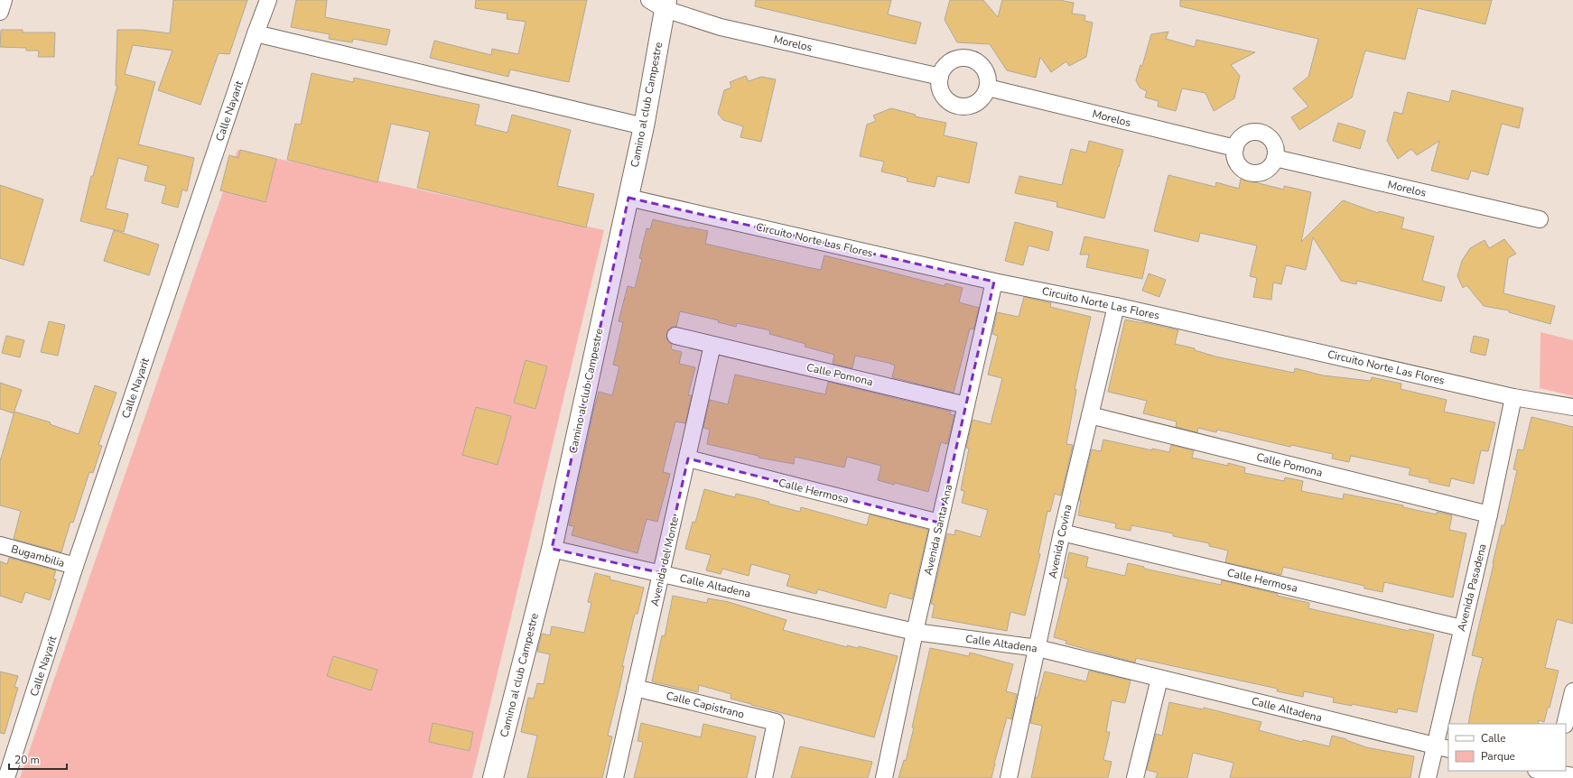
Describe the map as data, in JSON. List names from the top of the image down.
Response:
{
  "streets": {
    "main road": ["Camino al club Campestre"],
    "street": [
      "Morelos",
      "Calle Nayarit",
      "Circuito Norte Las Flores",
      "Calle Pomona",
      "Calle Hermosa",
      "Avenida Santa Ana",
      "Avenida Covina",
      "Bugambilia",
      "Avenida del Monte",
      "Calle Altadena",
      "Avenida Pasadena",
      "Calle Capistrano"
    ]
  },
  "crossings": [
    ["Morelos", "Camino al club Campestre"],
    ["Camino al club Campestre", "Circuito Norte Las Flores"],
    ["Camino al club Campestre", "Calle Altadena"],
    ["Calle Nayarit", "Bugambilia"],
    ["Circuito Norte Las Flores", "Avenida Santa Ana"],
    ["Circuito Norte Las Flores", "Avenida Covina"],
    ["Circuito Norte Las Flores", "Avenida Pasadena"],
    ["Calle Pomona", "Avenida Santa Ana"],
    ["Calle Pomona", "Avenida Covina"],
    ["Calle Pomona", "Avenida del Monte"],
    ["Calle Pomona", "Avenida Pasadena"],
    ["Calle Hermosa", "Avenida Santa Ana"],
    ["Calle Hermosa", "Avenida Covina"],
    ["Calle Hermosa", "Avenida del Monte"],
    ["Calle Hermosa", "Avenida Pasadena"],
    ["Avenida Santa Ana", "Calle Altadena"],
    ["Avenida Covina", "Calle Altadena"],
    ["Avenida del Monte", "Calle Altadena"],
    ["Avenida del Monte", "Calle Capistrano"],
    ["Calle Altadena", "Avenida Pasadena"]
  ],
  "legend": ["Calle", "Parque"],
  "scale_bar": "20 m"
}
